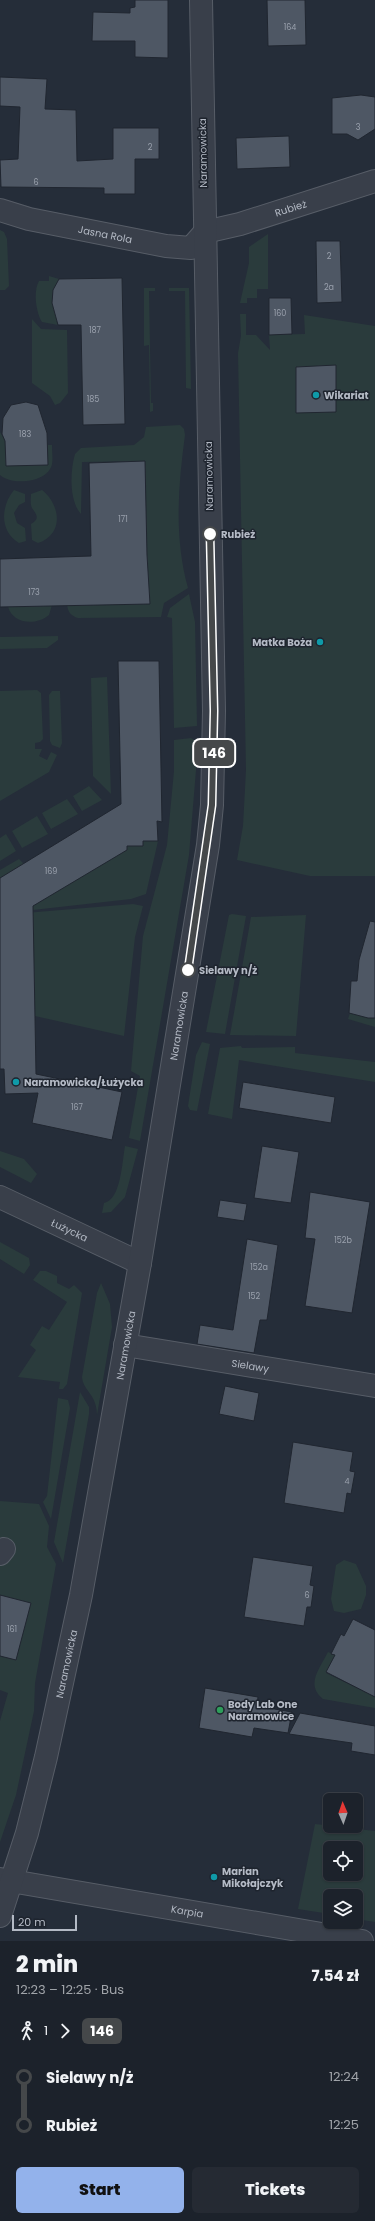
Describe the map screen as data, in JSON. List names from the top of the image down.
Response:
{
  "streets": {
    "street": [
      "Naramowicka",
      "Rubież",
      "Jasna Rola",
      "Łużycka",
      "Sielawy",
      "Karpia"
    ]
  },
  "crossings": [
    ["Naramowicka", "Rubież"],
    ["Naramowicka", "Jasna Rola"],
    ["Naramowicka", "Łużycka"],
    ["Naramowicka", "Sielawy"],
    ["Naramowicka", "Karpia"],
    ["Rubież", "Jasna Rola"]
  ],
  "places": [
    "Wikariat",
    "Rubież",
    "Matka Boża",
    "Sielawy n/ż",
    "Naramowicka/Łużycka",
    "Body Lab One Naramowice",
    "Marian Mikołajczyk"
  ],
  "lines": ["bus line 146"],
  "house_numbers": [
    "164",
    "3",
    "2",
    "6",
    "2",
    "2a",
    "160",
    "187",
    "185",
    "183",
    "171",
    "173",
    "169",
    "167",
    "152b",
    "152a",
    "152",
    "4",
    "6",
    "161"
  ],
  "scale_bar": "20 m",
  "north": "top",
  "page": {
    "on_map": "146",
    "scale": "20 m",
    "heading": ["2 min", "12:23 – 12:25 · Bus", "7.54 zł"],
    "legs": ["1", "146"],
    "list": [
      {
        "name": "Sielawy n/ż",
        "value": "12:24"
      },
      {
        "name": "Rubież",
        "value": "12:25"
      }
    ],
    "buttons": ["Start", "Tickets"]
  }
}
